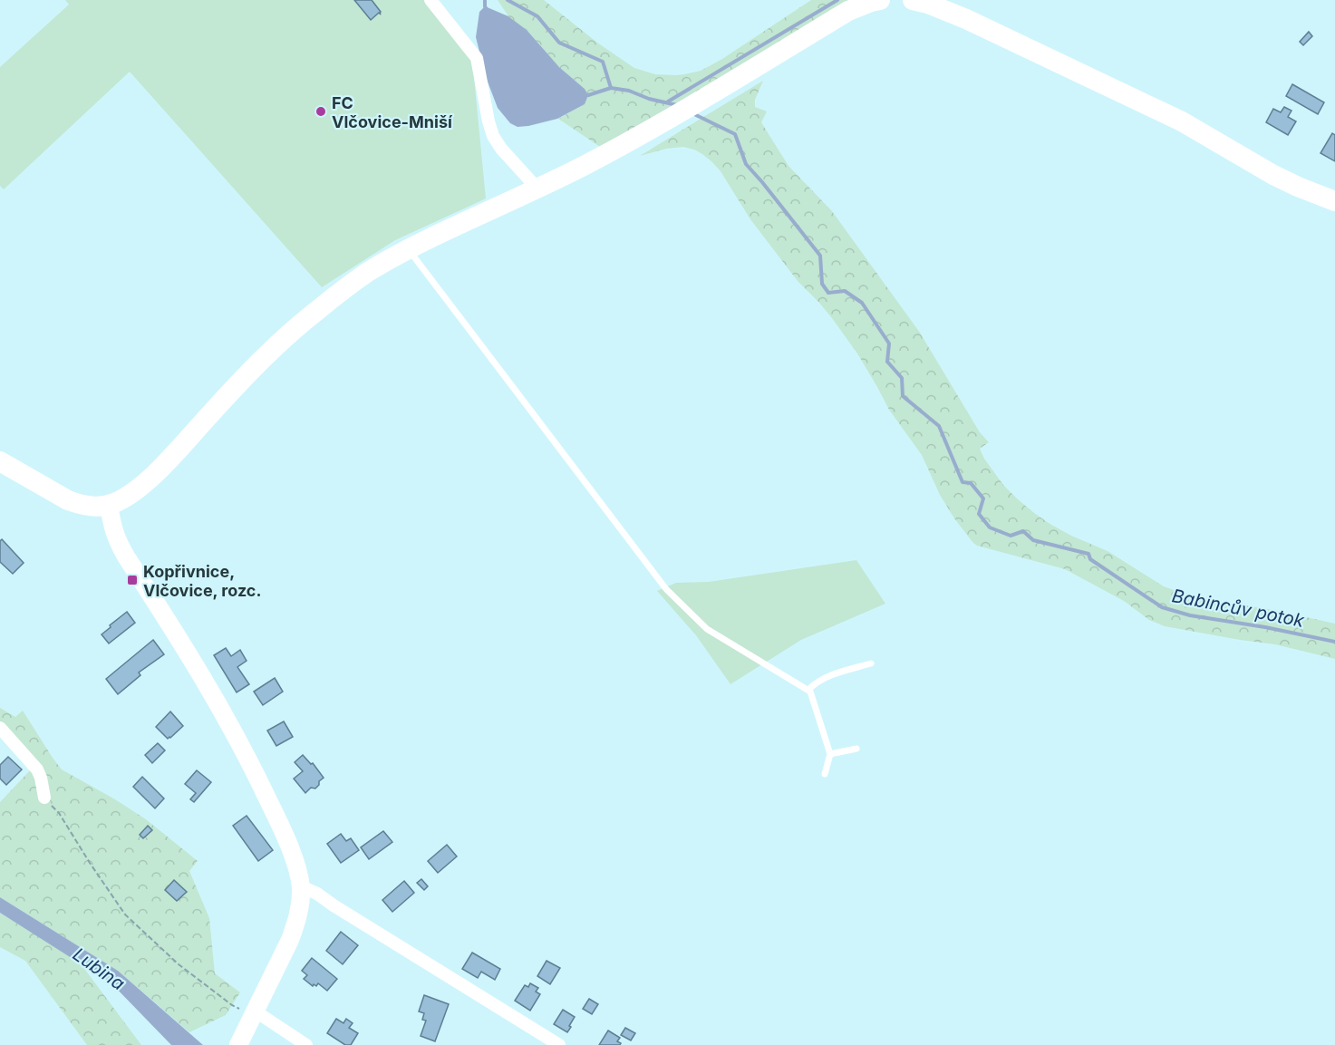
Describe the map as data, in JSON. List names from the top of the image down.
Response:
{
  "water": ["Babincův potok", "Lubina"],
  "places": {
    "other": ["FC Vlčovice-Mniší"],
    "transit": ["Kopřivnice, Vlčovice, rozc."]
  }
}
